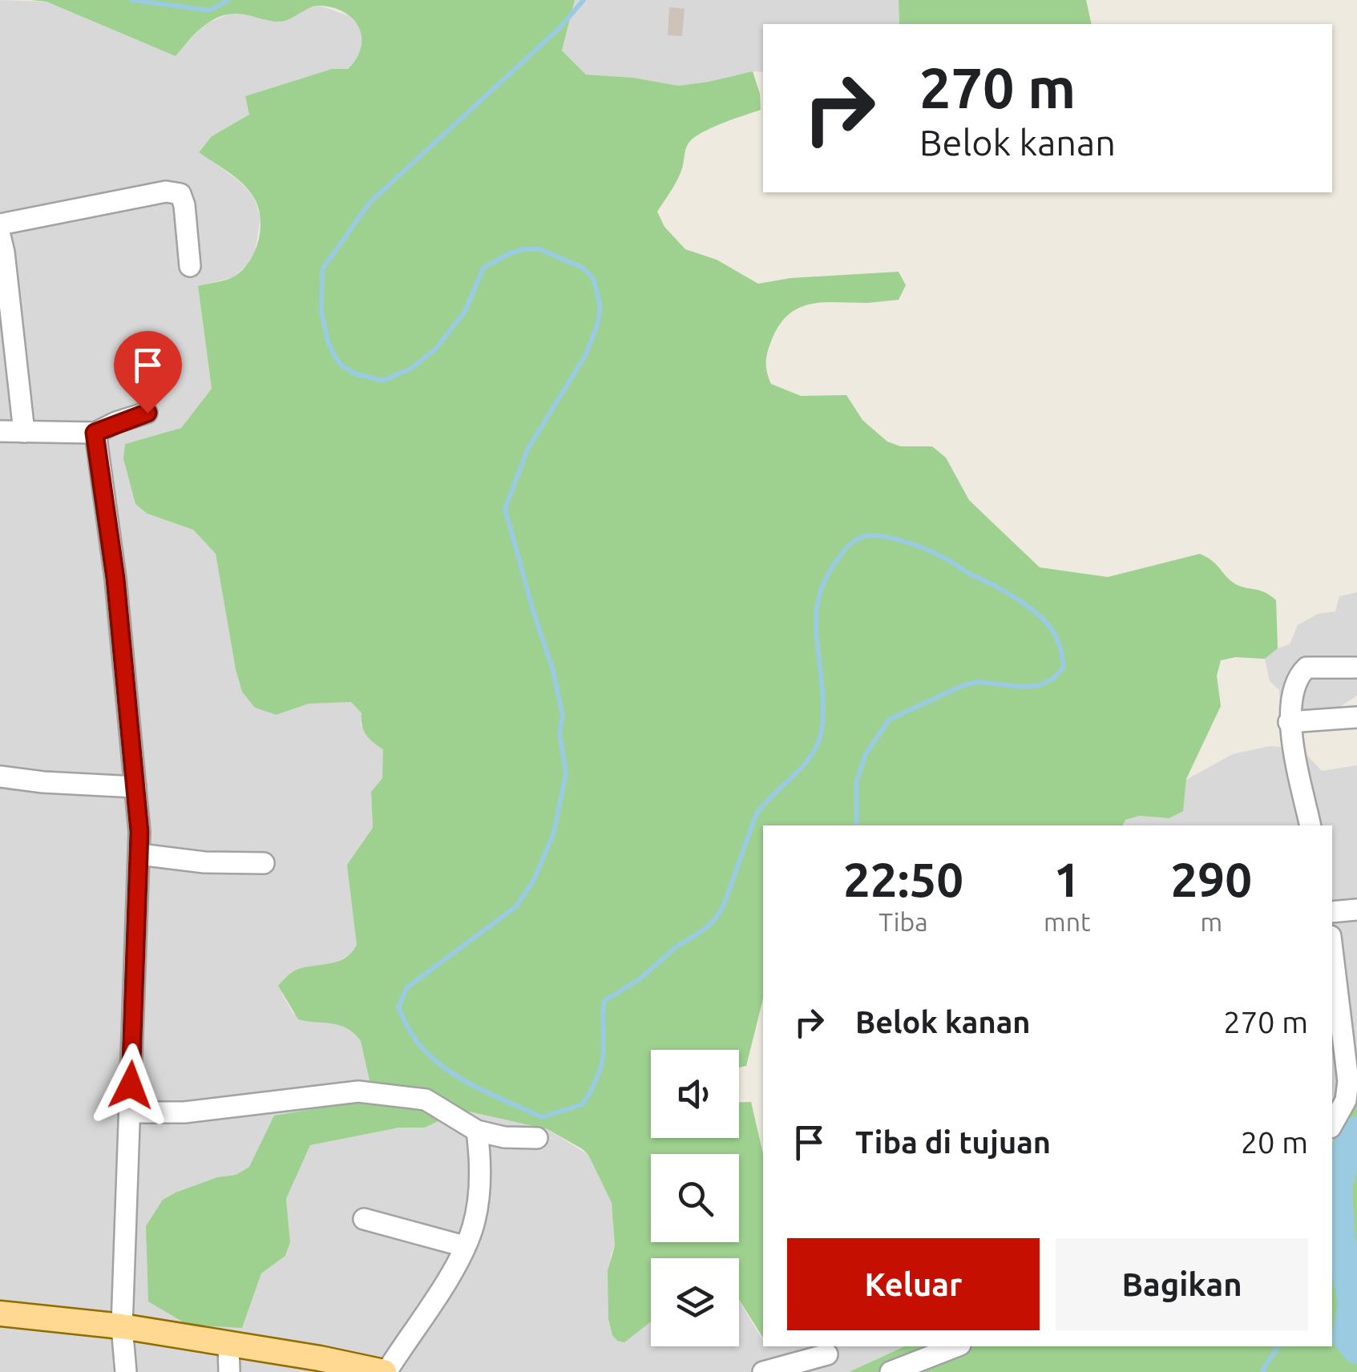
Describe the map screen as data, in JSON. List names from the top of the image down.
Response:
{
  "page": {
    "turn": ["270 m", "Belok kanan"],
    "eta": [
      "22:50",
      "Tiba",
      "1",
      "mnt",
      "290",
      "m"
    ],
    "list": [
      {
        "name": "Belok kanan",
        "value": "270 m"
      },
      {
        "name": "Tiba di tujuan",
        "value": "20 m"
      }
    ],
    "buttons": ["Keluar", "Bagikan"]
  }
}
